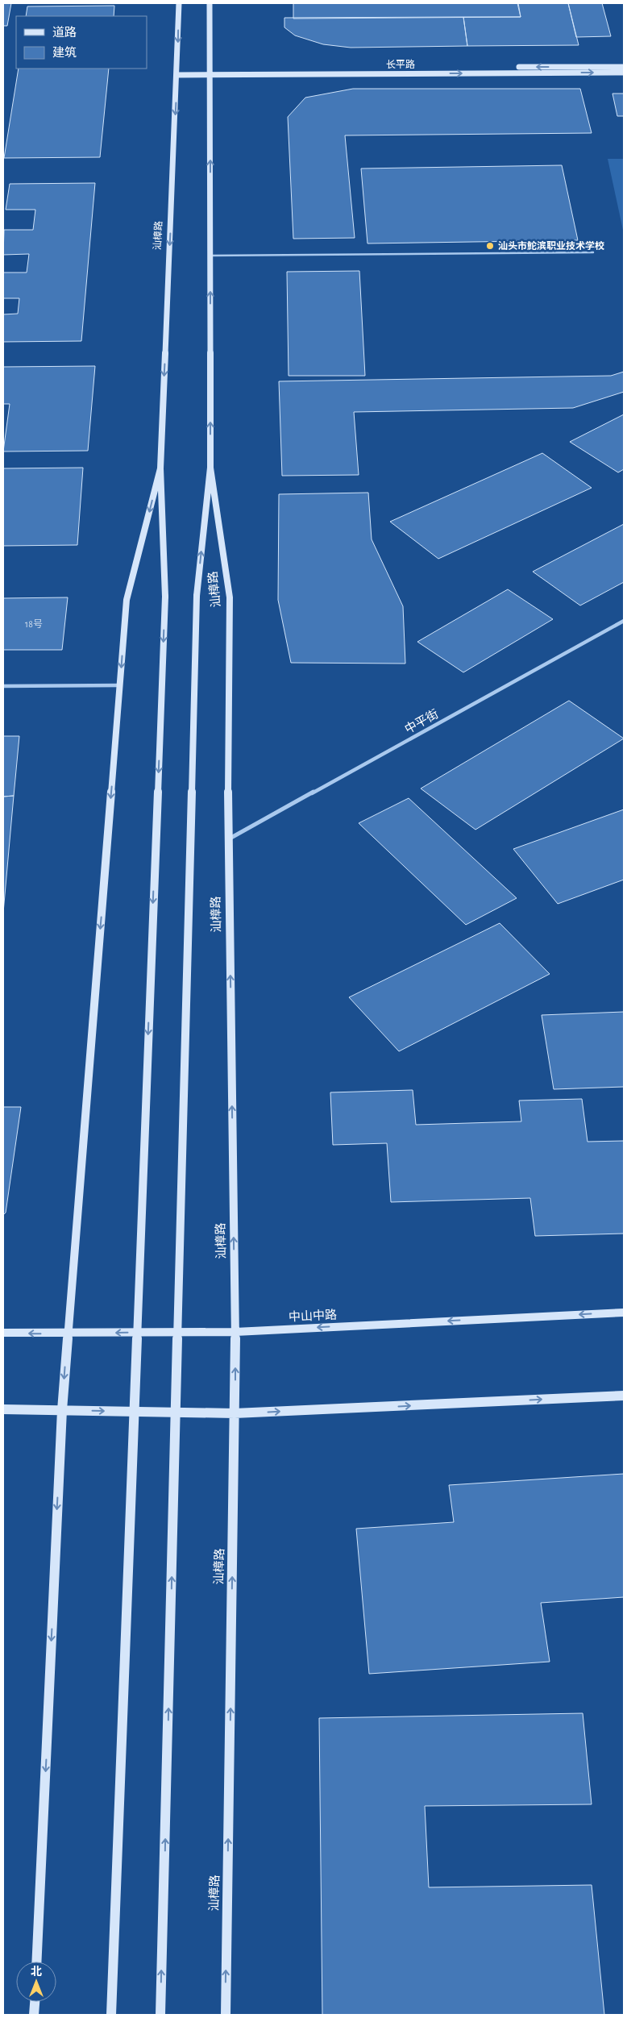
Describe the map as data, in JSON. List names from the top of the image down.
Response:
{
  "streets": {
    "street": [
      "长平路",
      "汕樟路",
      "中平街",
      "中山中路"
    ]
  },
  "crossings": [
    ["长平路", "汕樟路"],
    ["汕樟路", "中平街"],
    ["汕樟路", "中山中路"]
  ],
  "one_way": ["中山中路"],
  "places": ["汕头市鮀滨职业技术学校"],
  "house_numbers": ["18号"],
  "legend": ["道路", "建筑"],
  "north": "top"
}
